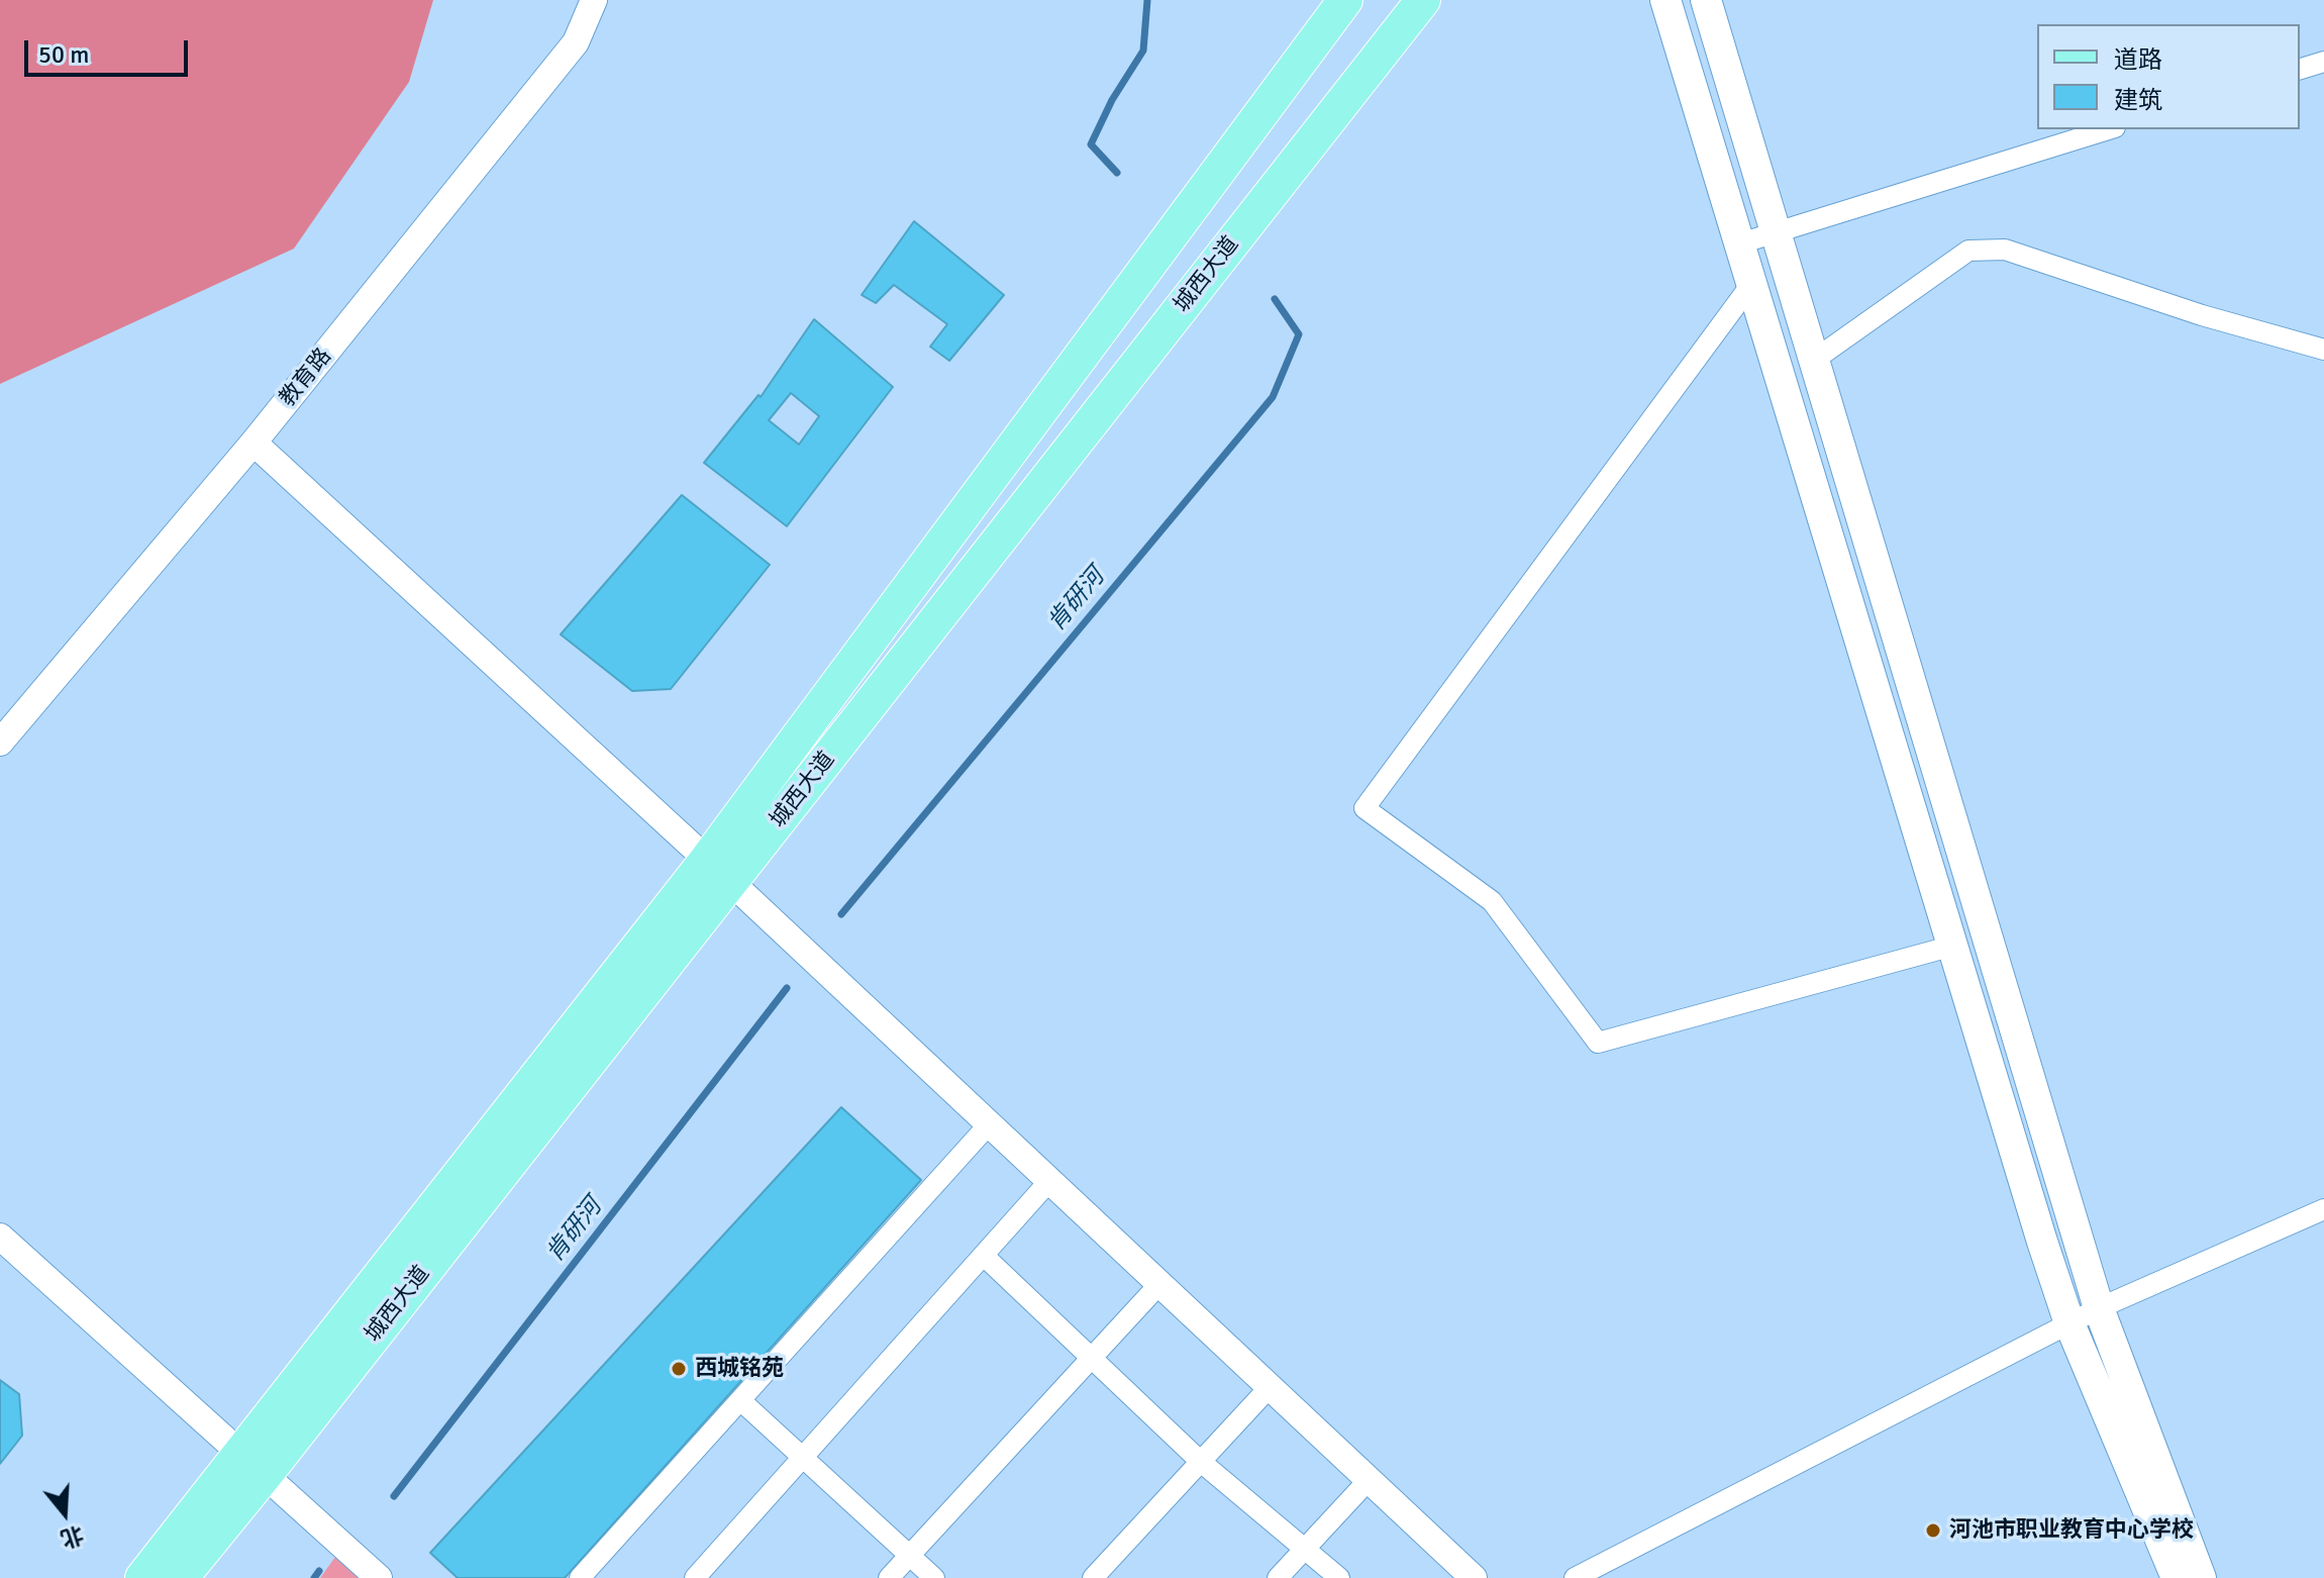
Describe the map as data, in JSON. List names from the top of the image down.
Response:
{
  "streets": {
    "main road": ["城西大道"],
    "street": ["教育路"]
  },
  "water": ["肯研河"],
  "places": ["西城铭苑", "河池市职业教育中心学校"],
  "legend": ["道路", "建筑"],
  "scale_bar": "50 m",
  "north": "bottom"
}
